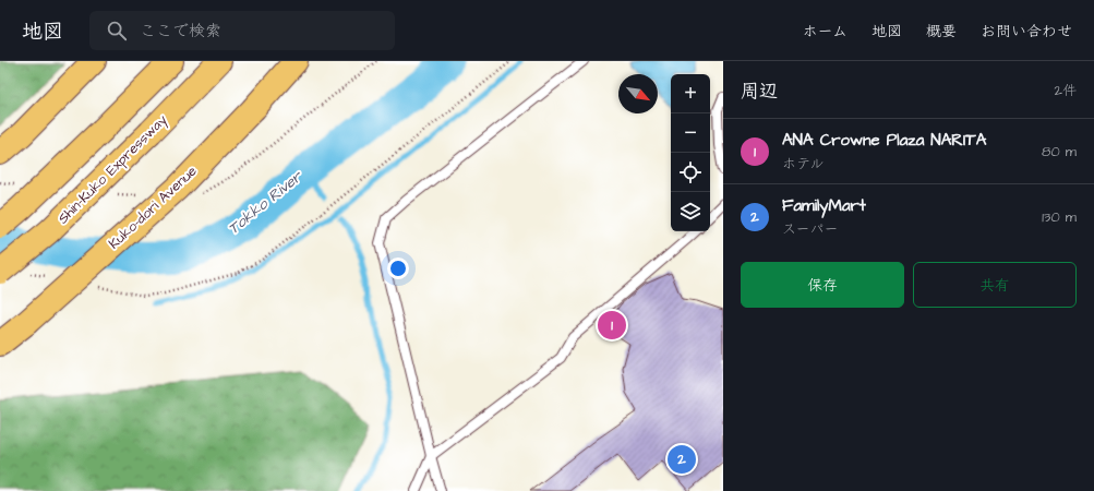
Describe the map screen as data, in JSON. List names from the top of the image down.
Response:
{
  "streets": {
    "highway": ["Shin-Kuko Expressway", "Kuko-dori Avenue"]
  },
  "water": ["Tokko River"],
  "north": "bottom right",
  "page": {
    "header": "地図",
    "search": "ここで検索",
    "nav": [
      "ホーム",
      "地図",
      "概要",
      "お問い合わせ"
    ],
    "heading": ["周辺", "2件"],
    "map_buttons": ["+", "−"],
    "list": [
      {
        "mark": "1",
        "name": "ANA Crowne Plaza NARITA",
        "note": "ホテル",
        "value": "80 m"
      },
      {
        "mark": "2",
        "name": "FamilyMart",
        "note": "スーパー",
        "value": "130 m"
      }
    ],
    "buttons": ["保存", "共有"],
    "pins": ["1", "2"]
  }
}
